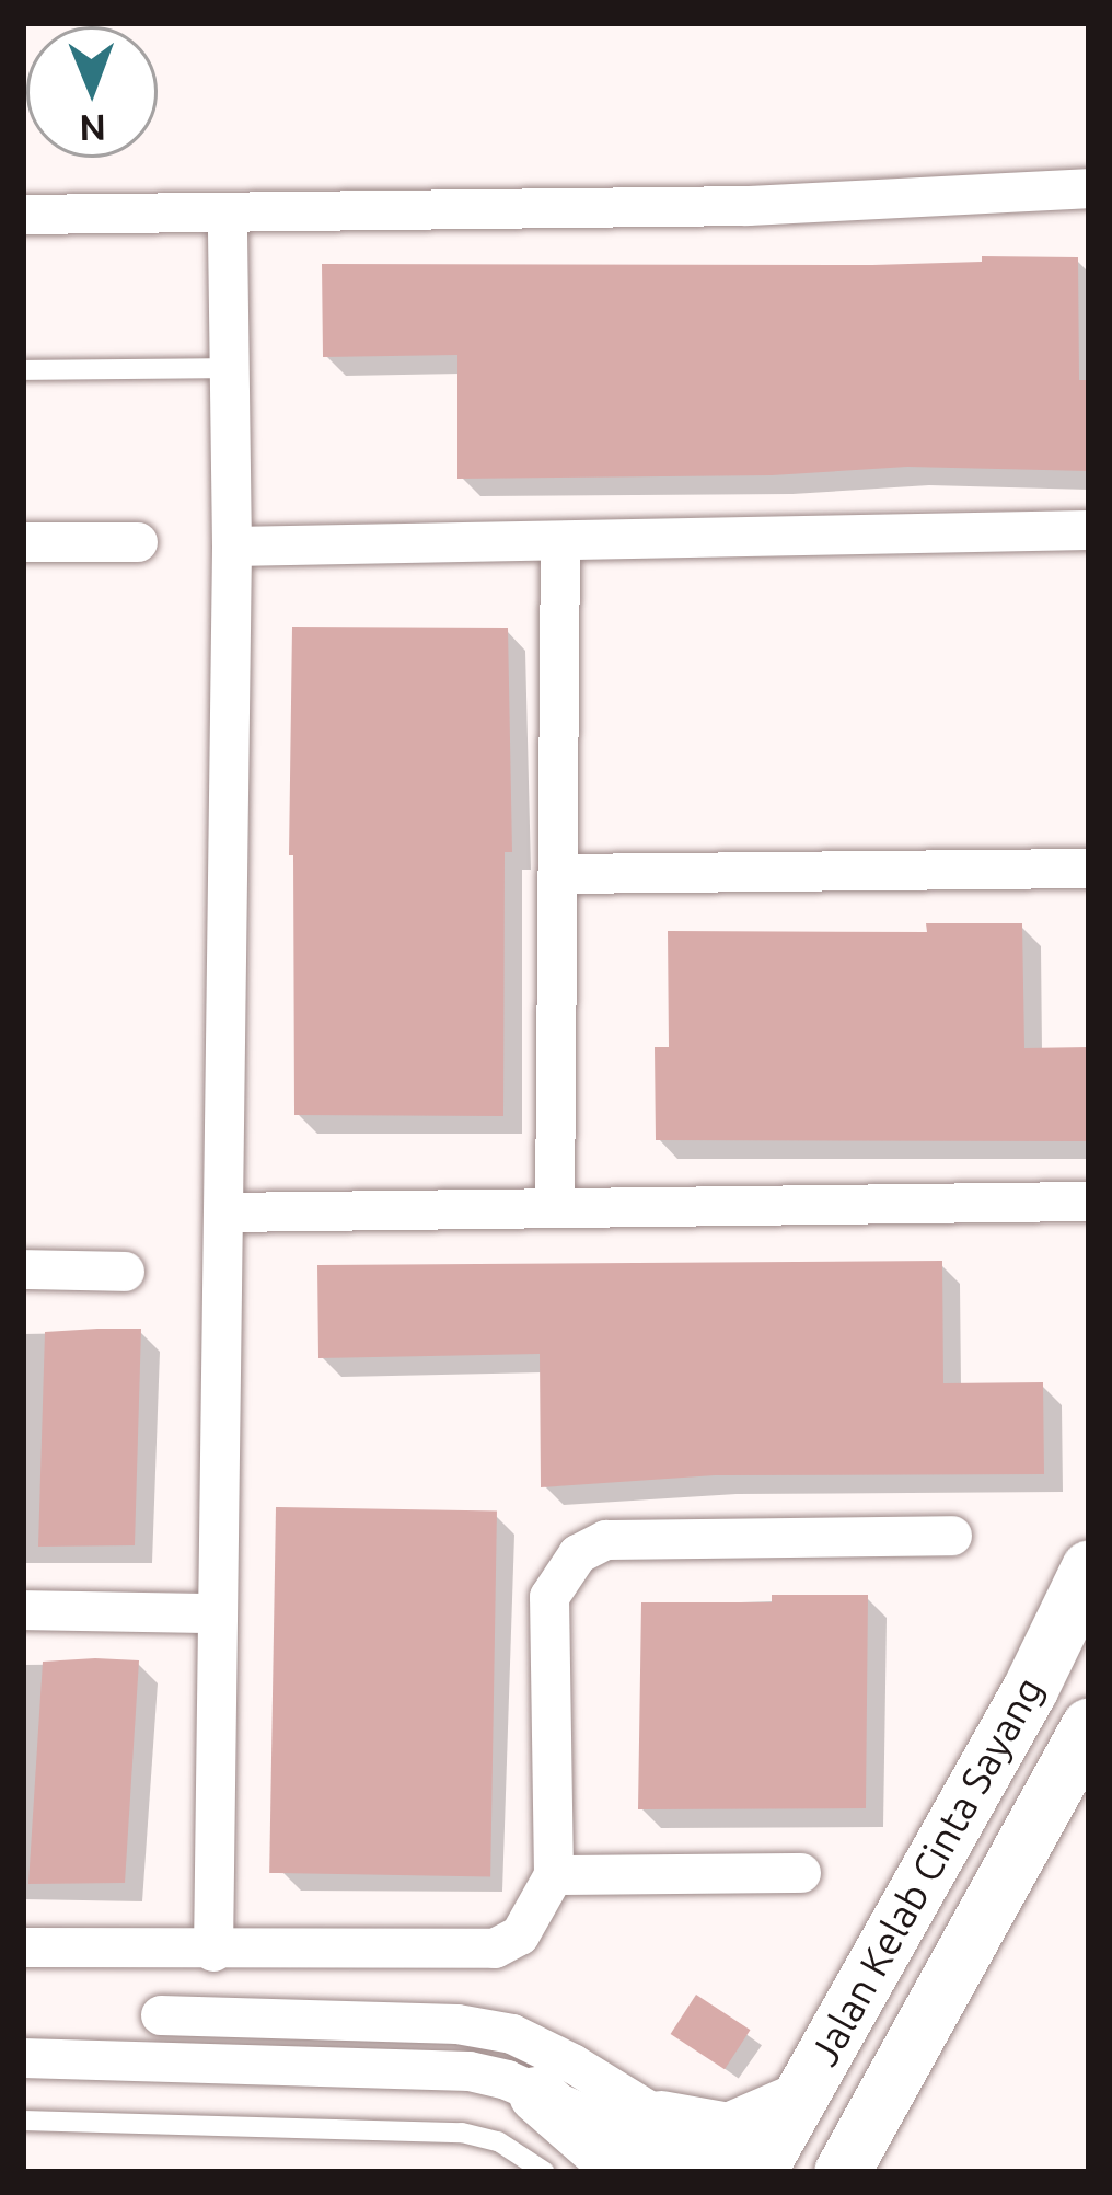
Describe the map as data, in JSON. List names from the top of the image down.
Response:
{
  "streets": {
    "main road": ["Jalan Kelab Cinta Sayang"]
  },
  "north": "bottom"
}
